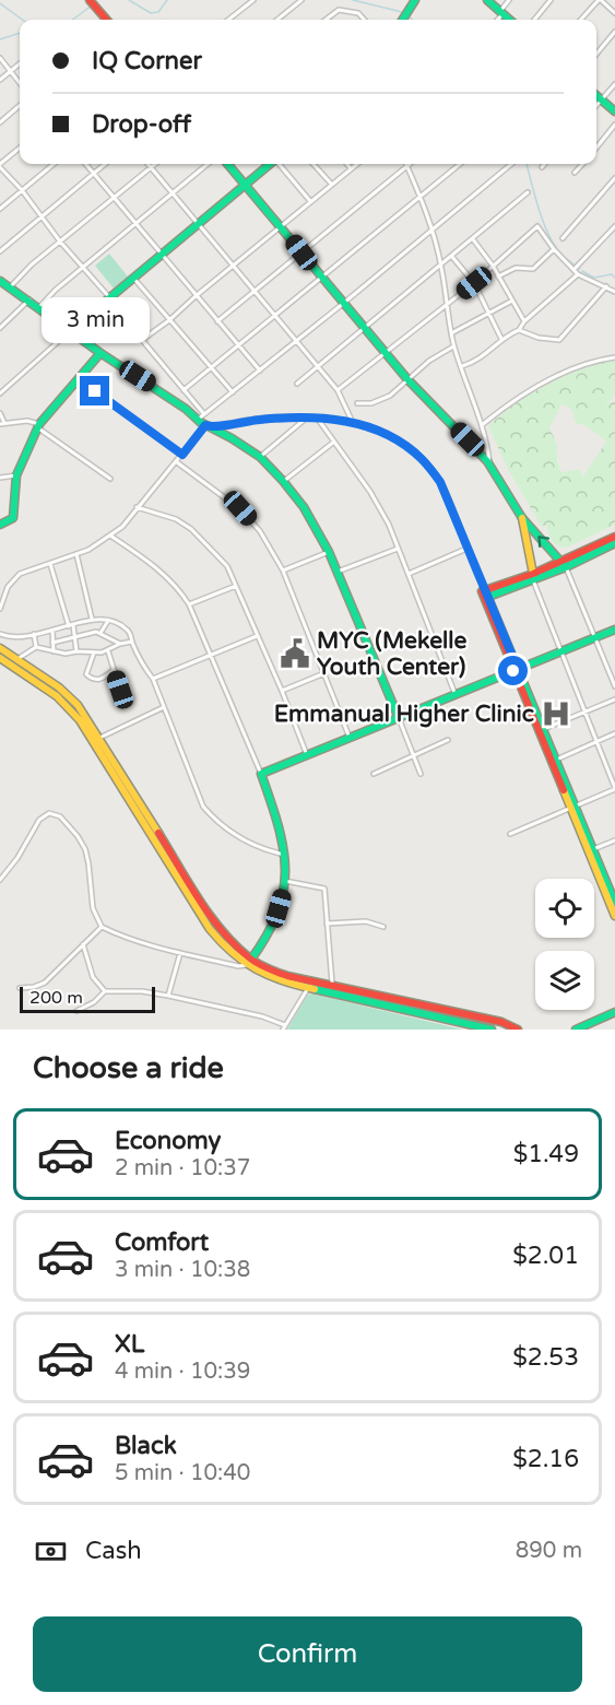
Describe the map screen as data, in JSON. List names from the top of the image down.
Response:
{
  "places": {
    "public building": ["MYC (Mekelle Youth Center)"],
    "hospital": ["Emmanual Higher Clinic"]
  },
  "scale_bar": "200 m",
  "page": {
    "banner": ["IQ Corner", "Drop-off"],
    "bubble": "3 min",
    "scale": "200 m",
    "heading": "Choose a ride",
    "list": [
      {
        "name": "Economy",
        "note": "2 min · 10:37",
        "value": "$1.49"
      },
      {
        "name": "Comfort",
        "note": "3 min · 10:38",
        "value": "$2.01"
      },
      {
        "name": "XL",
        "note": "4 min · 10:39",
        "value": "$2.53"
      },
      {
        "name": "Black",
        "note": "5 min · 10:40",
        "value": "$2.16"
      }
    ],
    "pay": ["Cash", "890 m"],
    "buttons": "Confirm"
  }
}
